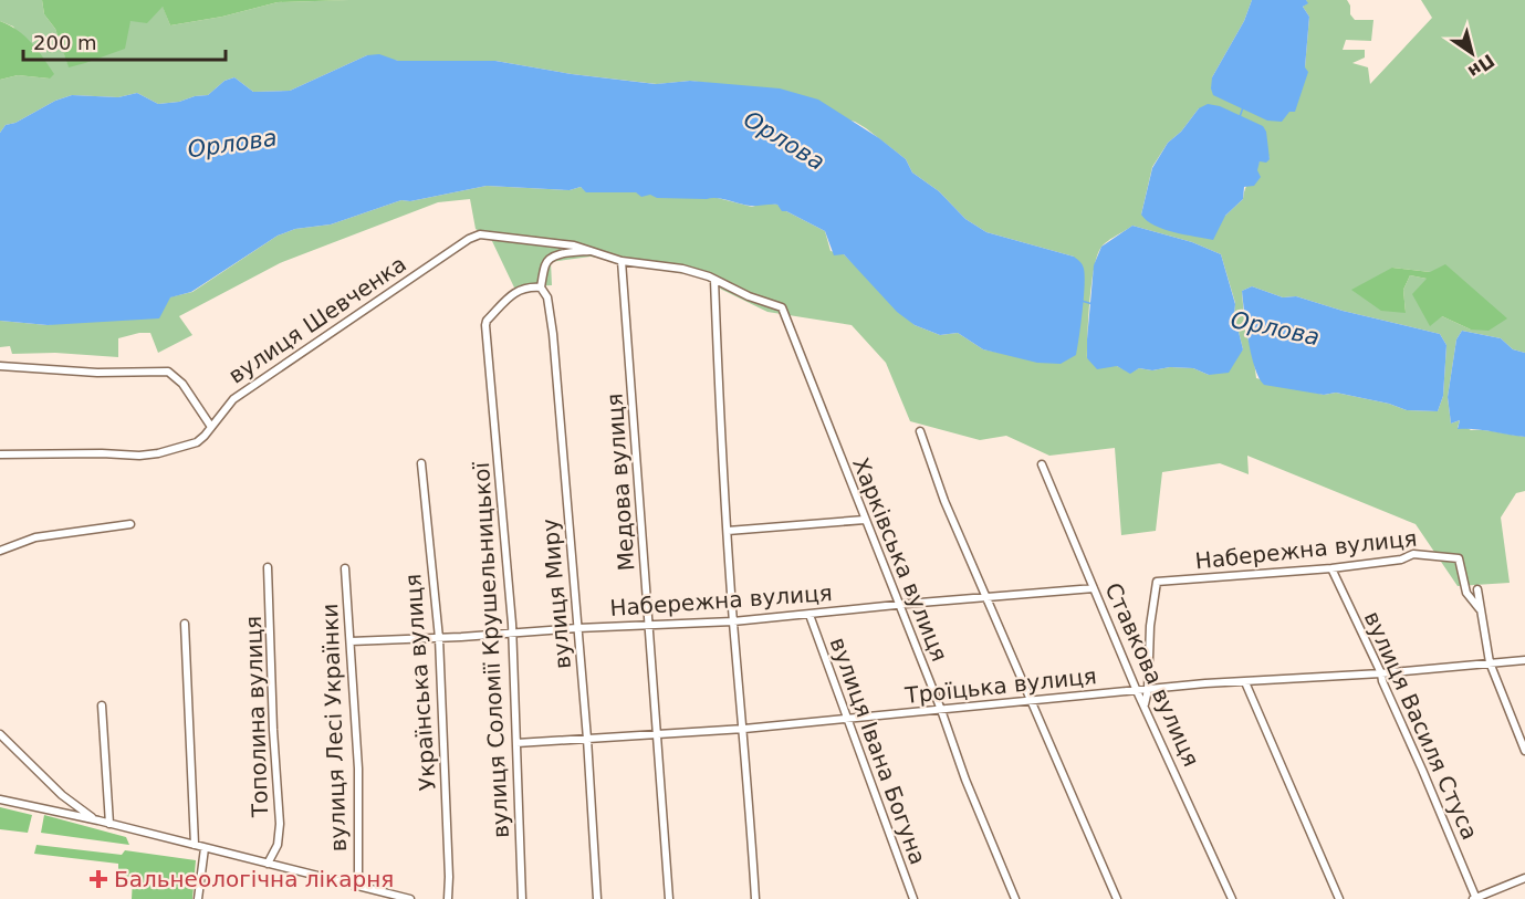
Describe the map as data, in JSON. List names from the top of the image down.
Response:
{
  "streets": {
    "street": [
      "вулиця Шевченка",
      "Медова вулиця",
      "Набережна вулиця",
      "Харківська вулиця",
      "вулиця Миру",
      "вулиця Соломії Крушельницької",
      "Ставкова вулиця",
      "Українська вулиця",
      "Троїцька вулиця",
      "Тополина вулиця",
      "вулиця Василя Стуса",
      "вулиця Лесі Українки",
      "вулиця Івана Богуна"
    ]
  },
  "crossings": [
    ["Медова вулиця", "Набережна вулиця"],
    ["Медова вулиця", "Троїцька вулиця"],
    ["Набережна вулиця", "Харківська вулиця"],
    ["Набережна вулиця", "вулиця Миру"],
    ["Набережна вулиця", "вулиця Соломії Крушельницької"],
    ["Набережна вулиця", "Ставкова вулиця"],
    ["Набережна вулиця", "Українська вулиця"],
    ["Набережна вулиця", "Троїцька вулиця"],
    ["Набережна вулиця", "вулиця Василя Стуса"],
    ["Набережна вулиця", "вулиця Лесі Українки"],
    ["Набережна вулиця", "вулиця Івана Богуна"],
    ["Харківська вулиця", "Троїцька вулиця"],
    ["вулиця Миру", "вулиця Соломії Крушельницької"],
    ["вулиця Миру", "Троїцька вулиця"],
    ["вулиця Соломії Крушельницької", "Троїцька вулиця"],
    ["Ставкова вулиця", "Троїцька вулиця"],
    ["Троїцька вулиця", "вулиця Василя Стуса"],
    ["Троїцька вулиця", "вулиця Івана Богуна"]
  ],
  "water": ["Орлова"],
  "places": {
    "health": ["Бальнеологічна лікарня"]
  },
  "scale_bar": "200 m",
  "north": "bottom right"
}
